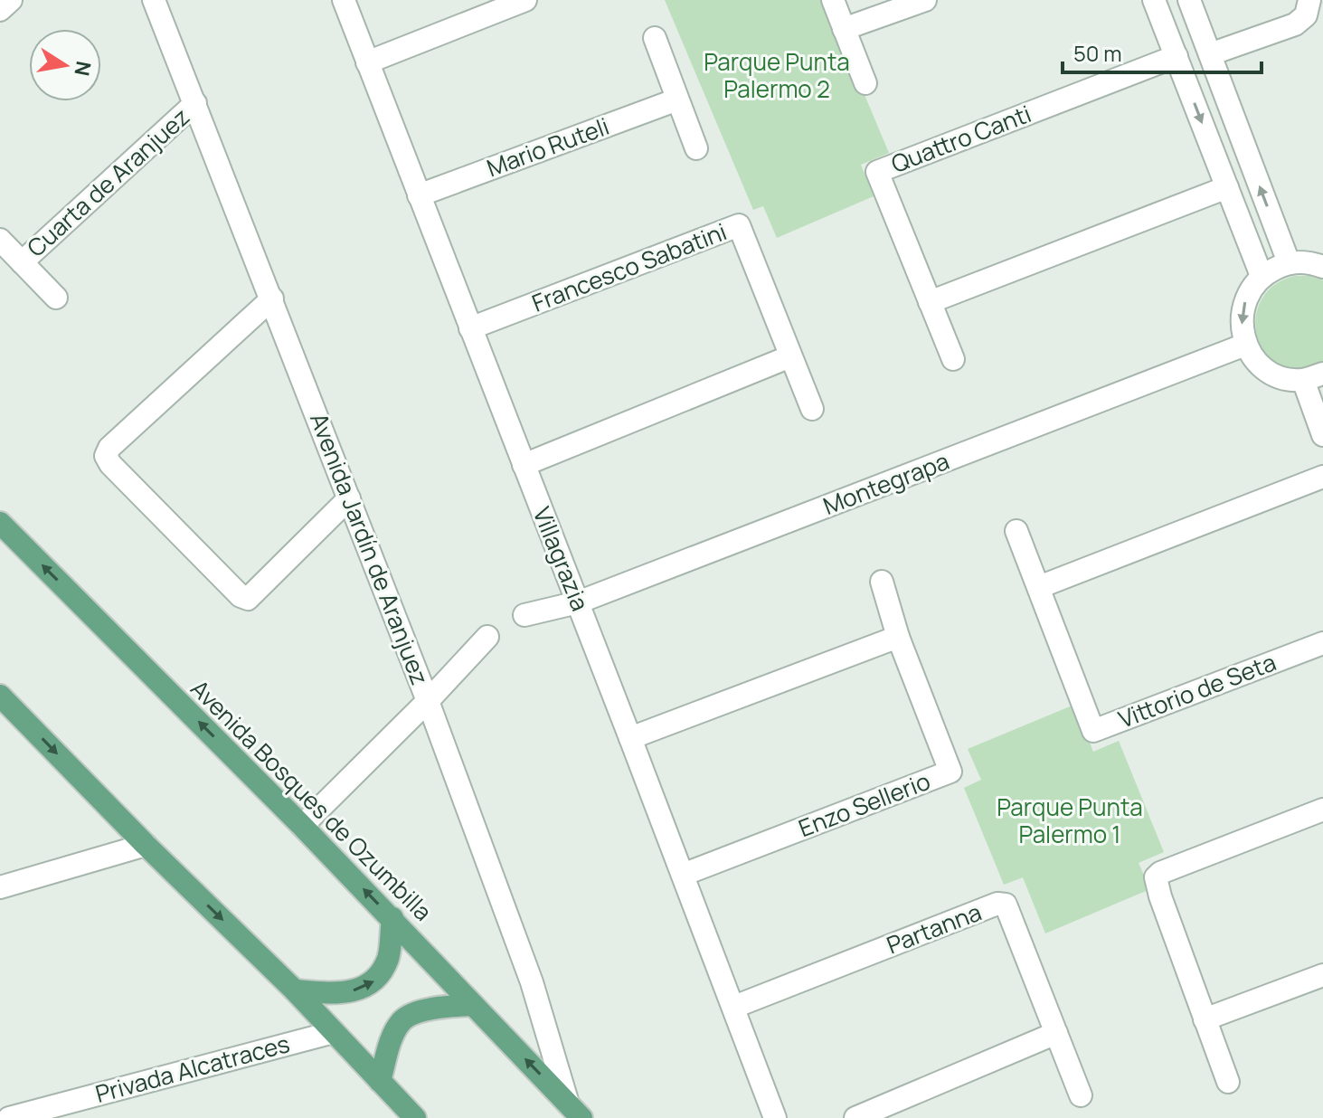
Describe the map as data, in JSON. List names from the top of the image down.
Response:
{
  "streets": {
    "main road": ["Avenida Bosques de Ozumbilla"],
    "street": [
      "Quattro Canti",
      "Mario Ruteli",
      "Cuarta de Aranjuez",
      "Francesco Sabatini",
      "Montegrapa",
      "Avenida Jardín de Aranjuez",
      "Villagrazia",
      "Vittorio de Seta",
      "Enzo Sellerio",
      "Partanna",
      "Privada Alcatraces"
    ]
  },
  "crossings": [
    ["Mario Ruteli", "Villagrazia"],
    ["Cuarta de Aranjuez", "Avenida Jardín de Aranjuez"],
    ["Francesco Sabatini", "Villagrazia"],
    ["Montegrapa", "Villagrazia"],
    ["Avenida Jardín de Aranjuez", "Avenida Bosques de Ozumbilla"],
    ["Villagrazia", "Enzo Sellerio"],
    ["Villagrazia", "Partanna"]
  ],
  "parks": ["Parque Punta Palermo 2", "Parque Punta Palermo 1"],
  "scale_bar": "50 m",
  "north": "right"
}
